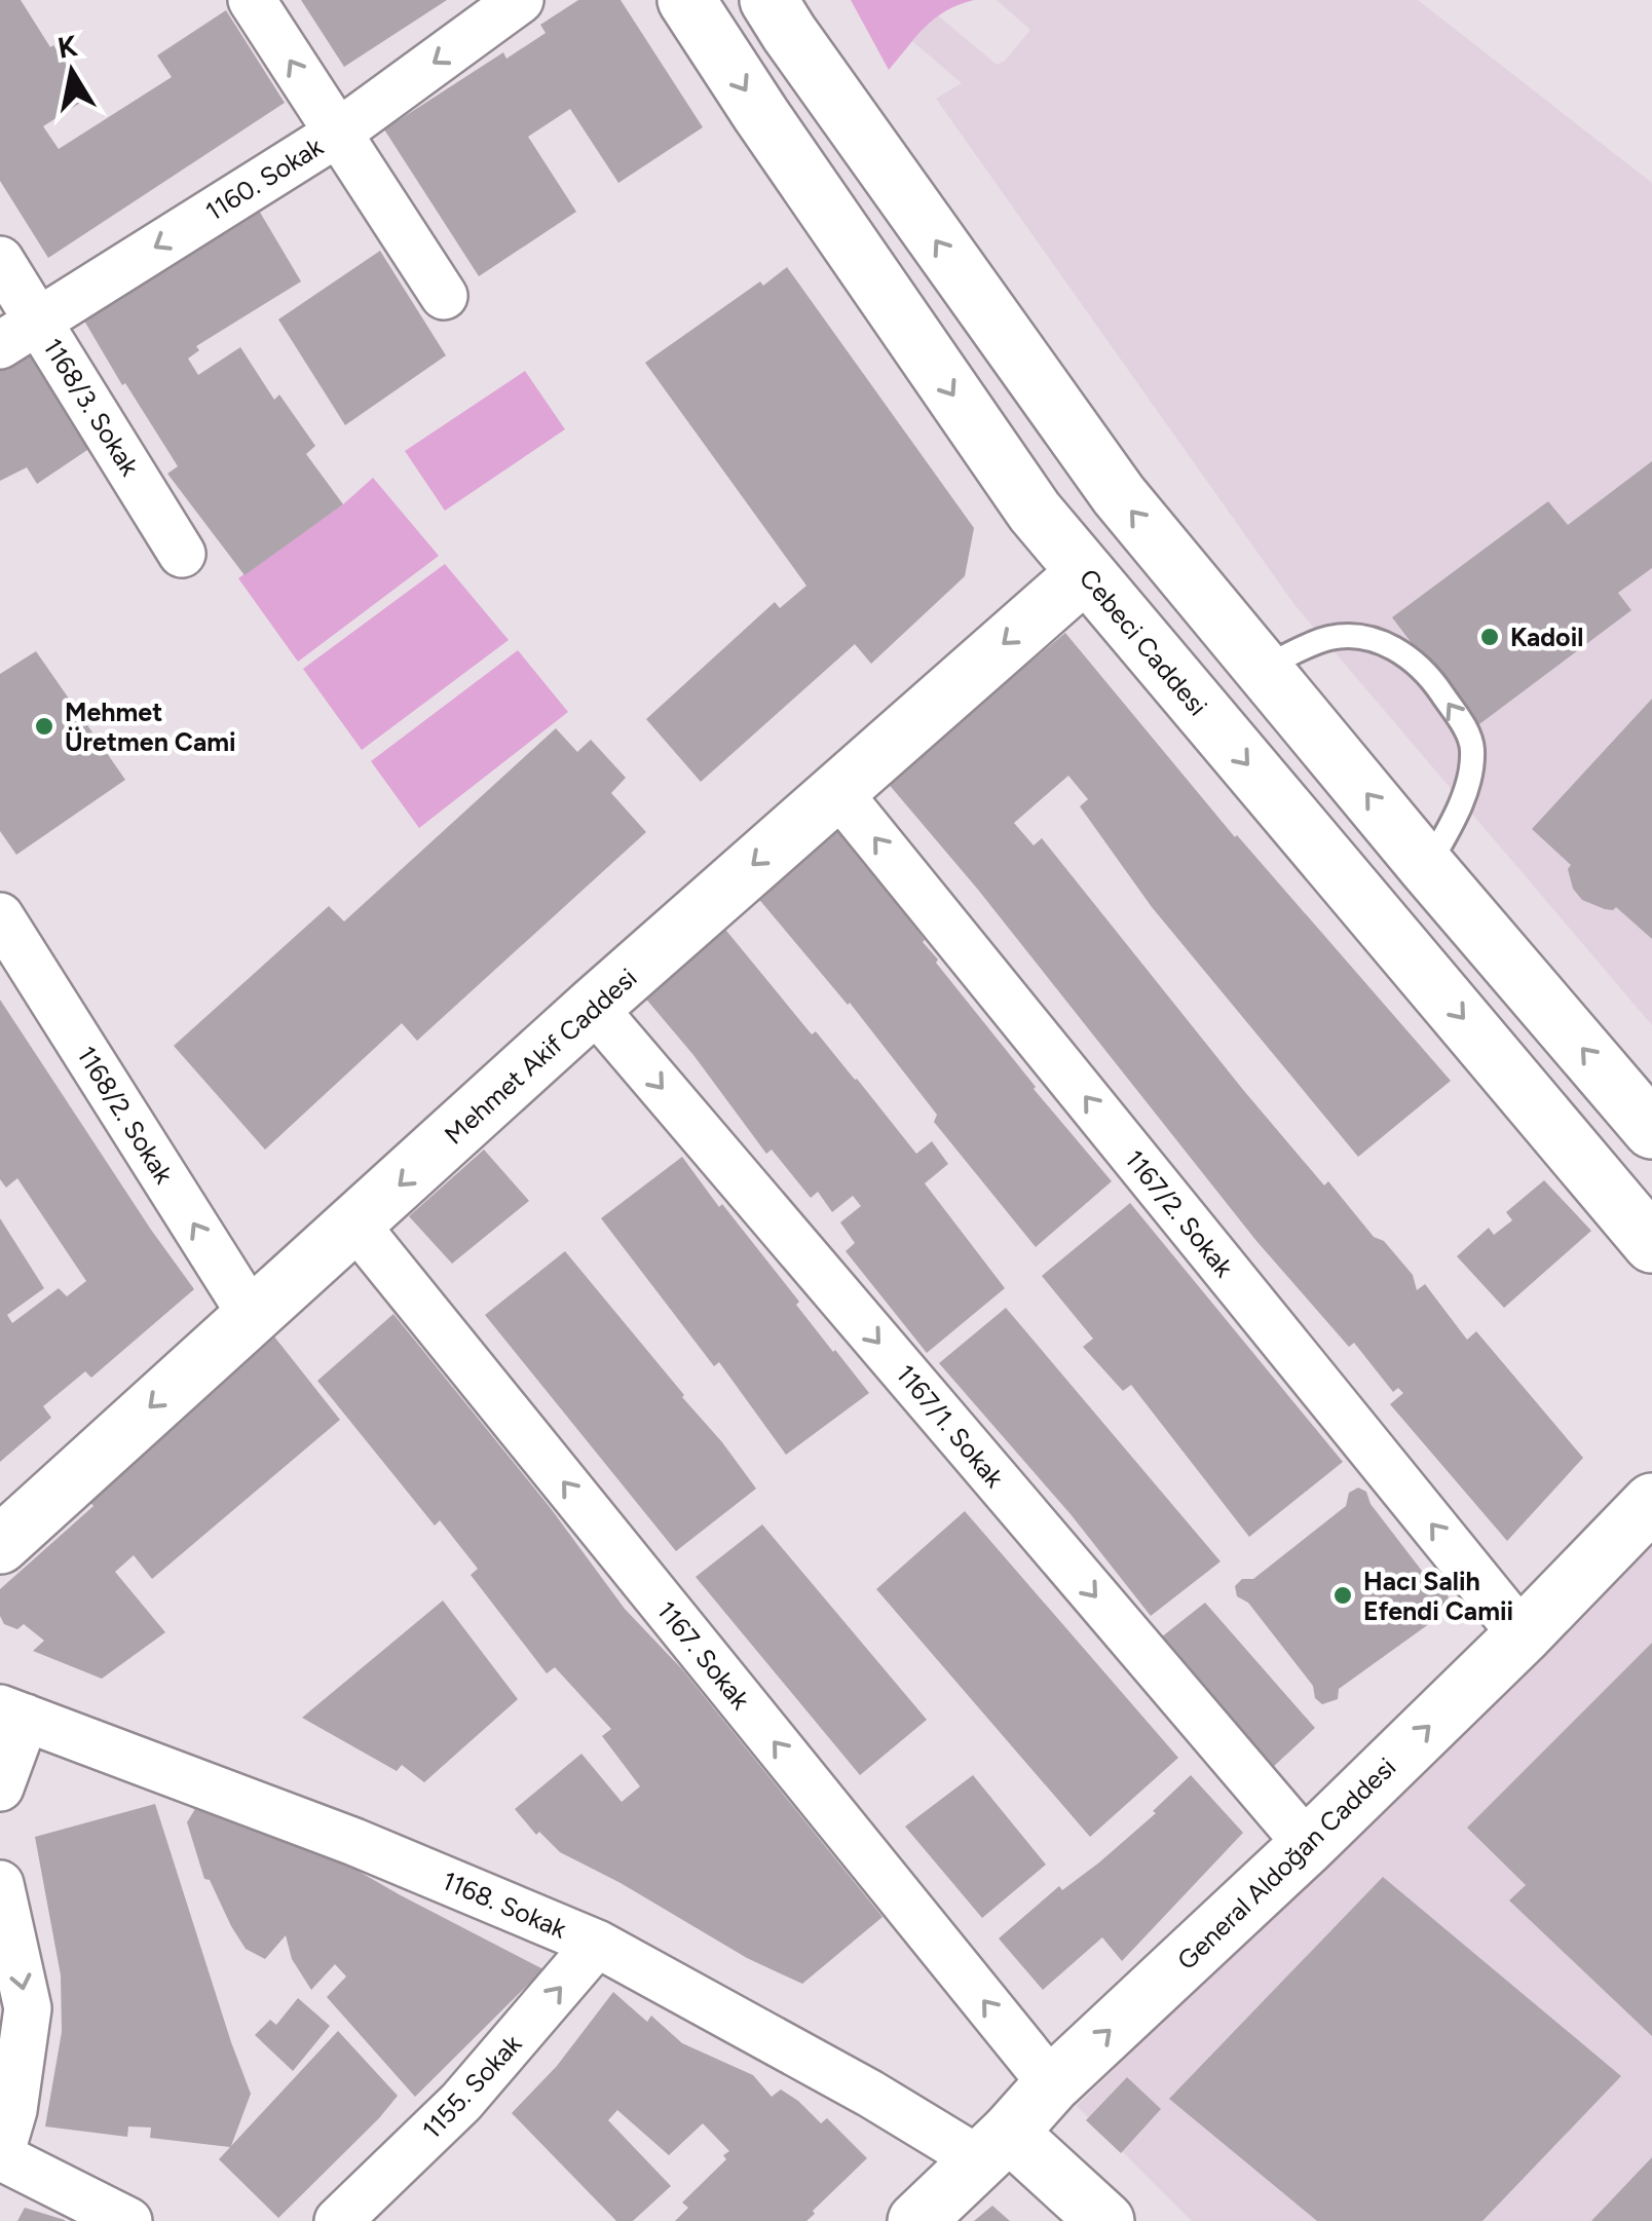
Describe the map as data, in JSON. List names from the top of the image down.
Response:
{
  "streets": {
    "main road": ["Cebeci Caddesi", "Mehmet Akif Caddesi", "General Aldoğan Caddesi"],
    "street": [
      "1160. Sokak",
      "1168/3. Sokak",
      "1168/2. Sokak",
      "1167/2. Sokak",
      "1167/1. Sokak",
      "1167. Sokak",
      "1168. Sokak",
      "1155. Sokak"
    ]
  },
  "crossings": [
    ["1160. Sokak", "1168/3. Sokak"],
    ["Cebeci Caddesi", "Mehmet Akif Caddesi"],
    ["Mehmet Akif Caddesi", "1168/2. Sokak"],
    ["Mehmet Akif Caddesi", "1167/2. Sokak"],
    ["Mehmet Akif Caddesi", "1167/1. Sokak"],
    ["Mehmet Akif Caddesi", "1167. Sokak"],
    ["1167/2. Sokak", "General Aldoğan Caddesi"],
    ["1167/1. Sokak", "General Aldoğan Caddesi"],
    ["1167. Sokak", "General Aldoğan Caddesi"],
    ["General Aldoğan Caddesi", "1168. Sokak"],
    ["1168. Sokak", "1155. Sokak"]
  ],
  "one_way": [
    "1160. Sokak",
    "Mehmet Akif Caddesi",
    "1168/2. Sokak",
    "1167/2. Sokak",
    "1167/1. Sokak",
    "1167. Sokak",
    "General Aldoğan Caddesi",
    "1155. Sokak"
  ],
  "places": ["Kadoil", "Mehmet Üretmen Cami", "Hacı Salih Efendi Camii"],
  "north": "top"
}
